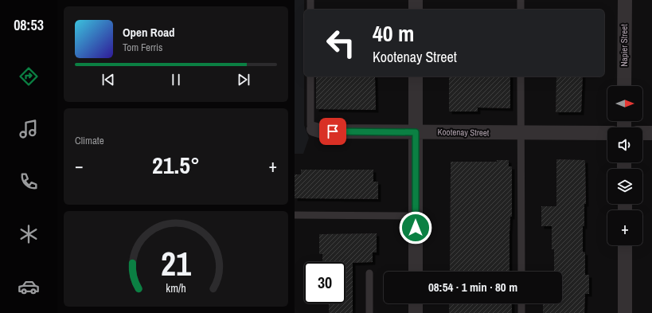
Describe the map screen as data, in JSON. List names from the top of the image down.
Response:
{
  "streets": {
    "street": ["Napier Street", "Kootenay Street"]
  },
  "north": "right",
  "page": {
    "tabs": "08:53",
    "turn": ["40 m", "Kootenay Street"],
    "song": ["Open Road", "Tom Ferris"],
    "map_buttons": "+",
    "tile": "Climate",
    "heat": ["−", "21.5°", "+"],
    "limit": "30",
    "trip": "08:54 · 1 min · 80 m",
    "gauge": ["21", "km/h"]
  }
}
